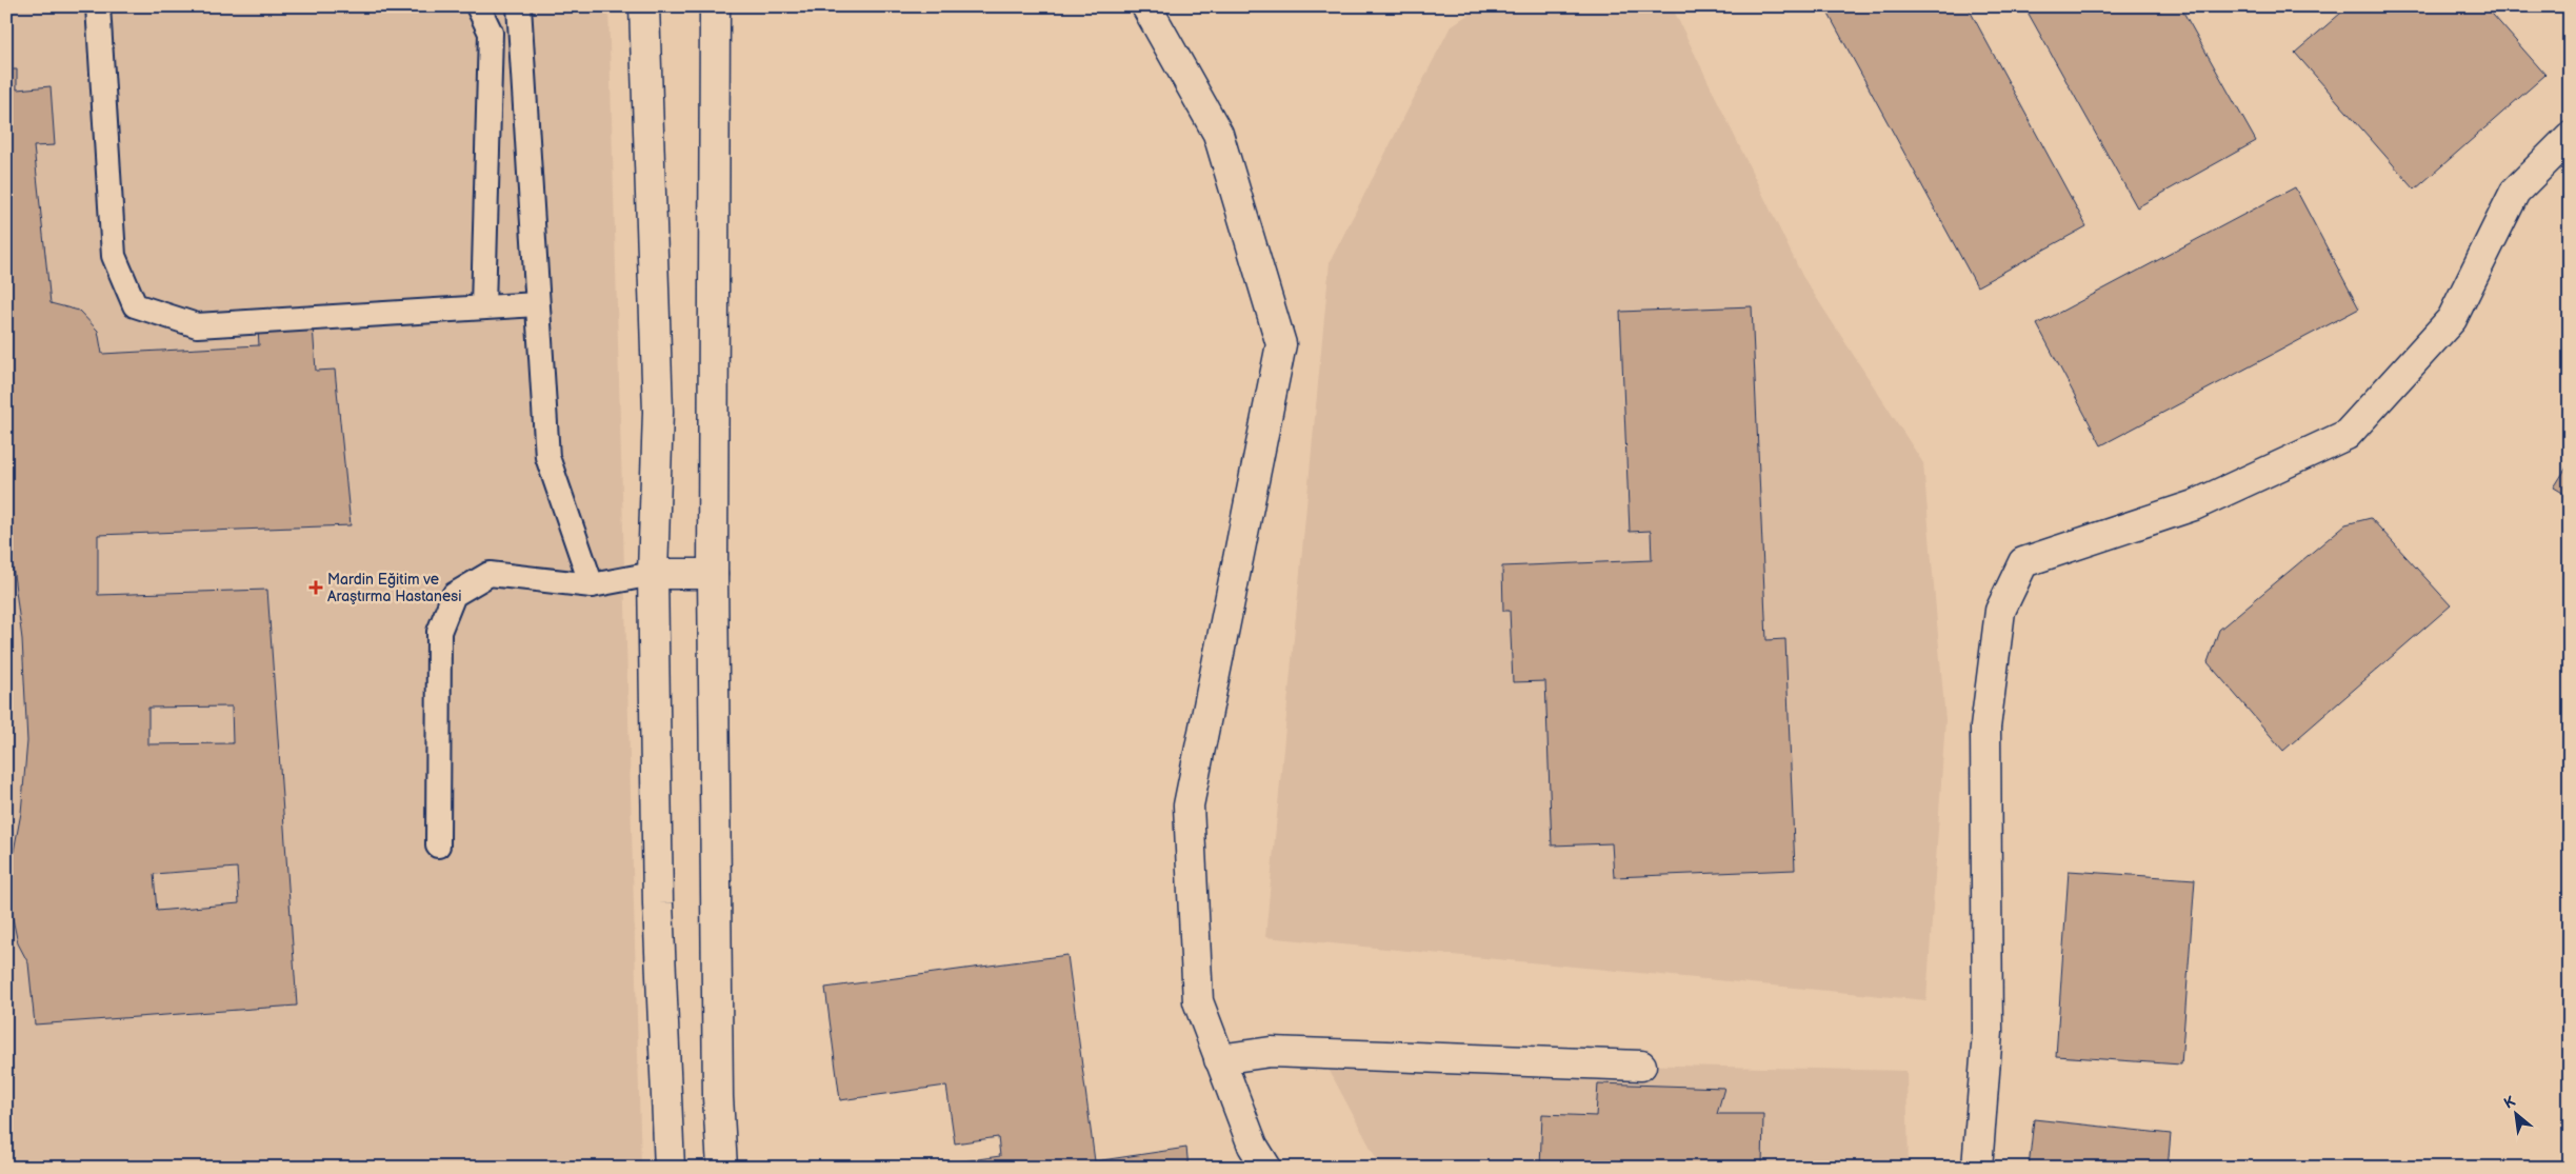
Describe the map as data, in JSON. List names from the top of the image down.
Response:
{
  "places": {
    "health": ["Mardin Eğitim ve Araştırma Hastanesi"]
  },
  "north": "top left"
}
